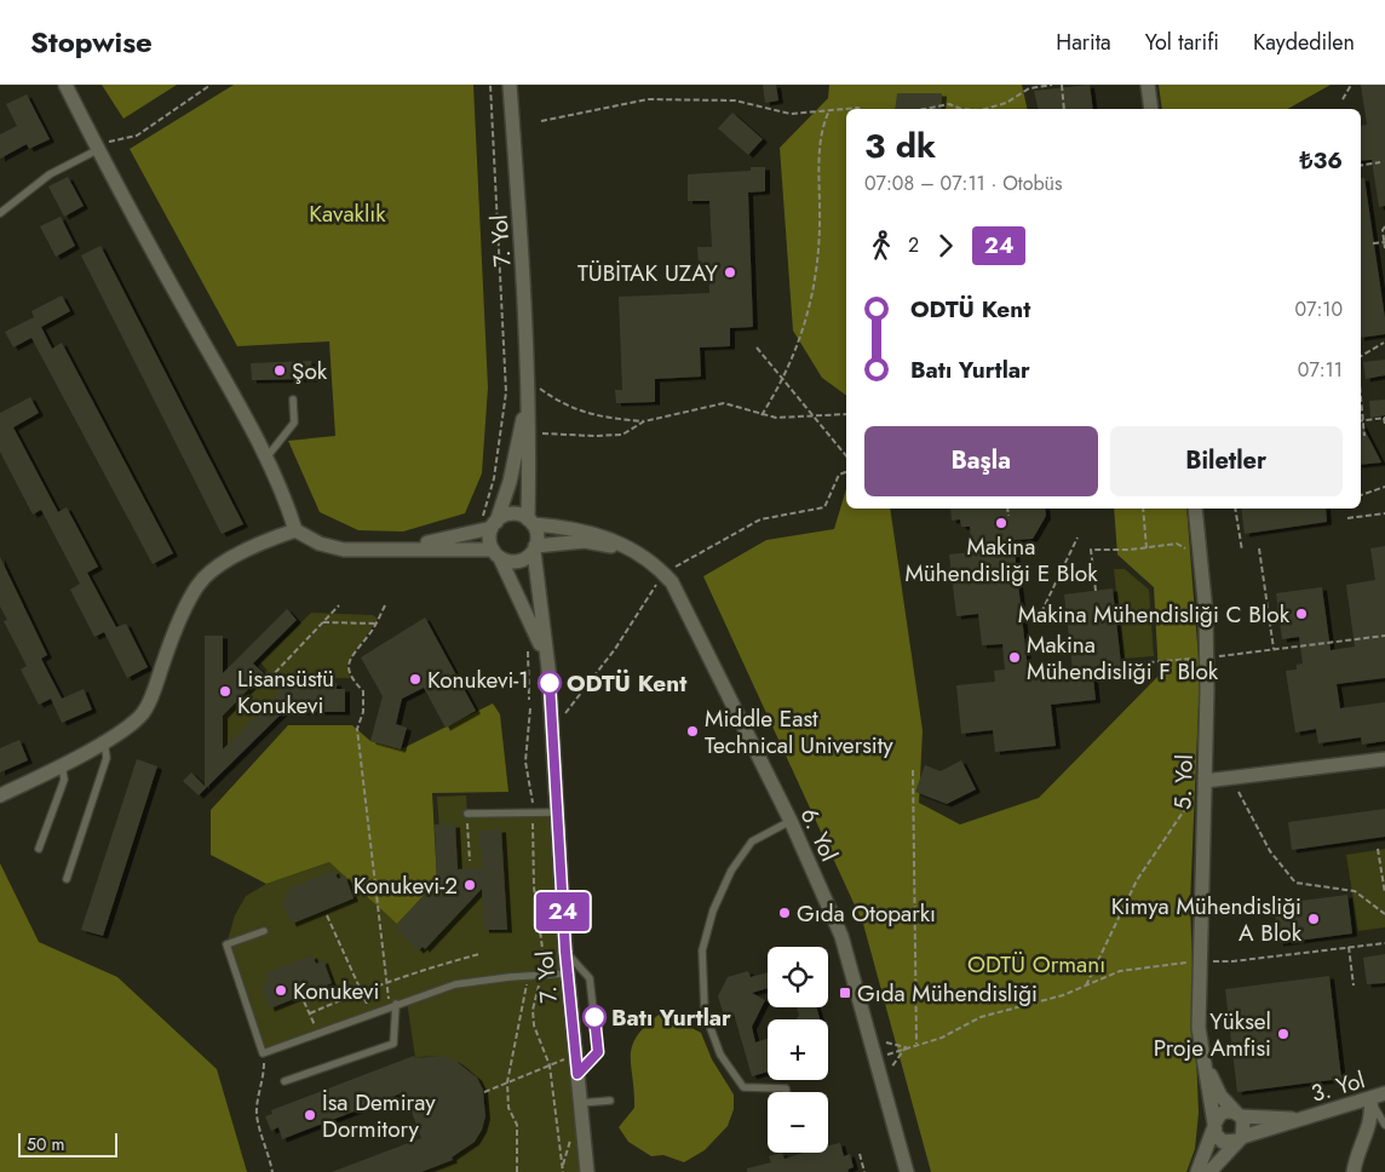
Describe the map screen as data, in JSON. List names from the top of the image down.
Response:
{
  "streets": {
    "street": [
      "7. Yol",
      "5. Yol",
      "6. Yol",
      "3. Yol"
    ]
  },
  "crossings": [
    ["7. Yol", "6. Yol"],
    ["5. Yol", "3. Yol"]
  ],
  "parks": ["Kavaklık", "ODTÜ Ormanı"],
  "places": {
    "other": [
      "TÜBİTAK UZAY",
      "Şok",
      "Makina Mühendisliği E Blok",
      "Makina Mühendisliği C Blok",
      "Makina Mühendisliği F Blok",
      "Konukevi-1",
      "ODTÜ Kent",
      "Lisansüstü Konukevi",
      "Middle East Technical University",
      "Konukevi-2",
      "Gıda Otoparkı",
      "Kimya Mühendisliği A Blok",
      "Konukevi",
      "Batı Yurtlar",
      "Yüksel Proje Amfisi",
      "İsa Demiray Dormitory"
    ],
    "transit": ["Gıda Mühendisliği"]
  },
  "lines": ["bus line 24"],
  "scale_bar": "50 m",
  "page": {
    "header": "Stopwise",
    "nav": ["Harita", "Yol tarifi", "Kaydedilen"],
    "on_map": "24",
    "heading": ["3 dk", "07:08 – 07:11 · Otobüs", "₺36"],
    "legs": ["2", "24"],
    "list": [
      {
        "name": "ODTÜ Kent",
        "value": "07:10"
      },
      {
        "name": "Batı Yurtlar",
        "value": "07:11"
      }
    ],
    "buttons": ["Başla", "Biletler"],
    "map_buttons": ["+", "−"],
    "scale": "50 m"
  }
}
